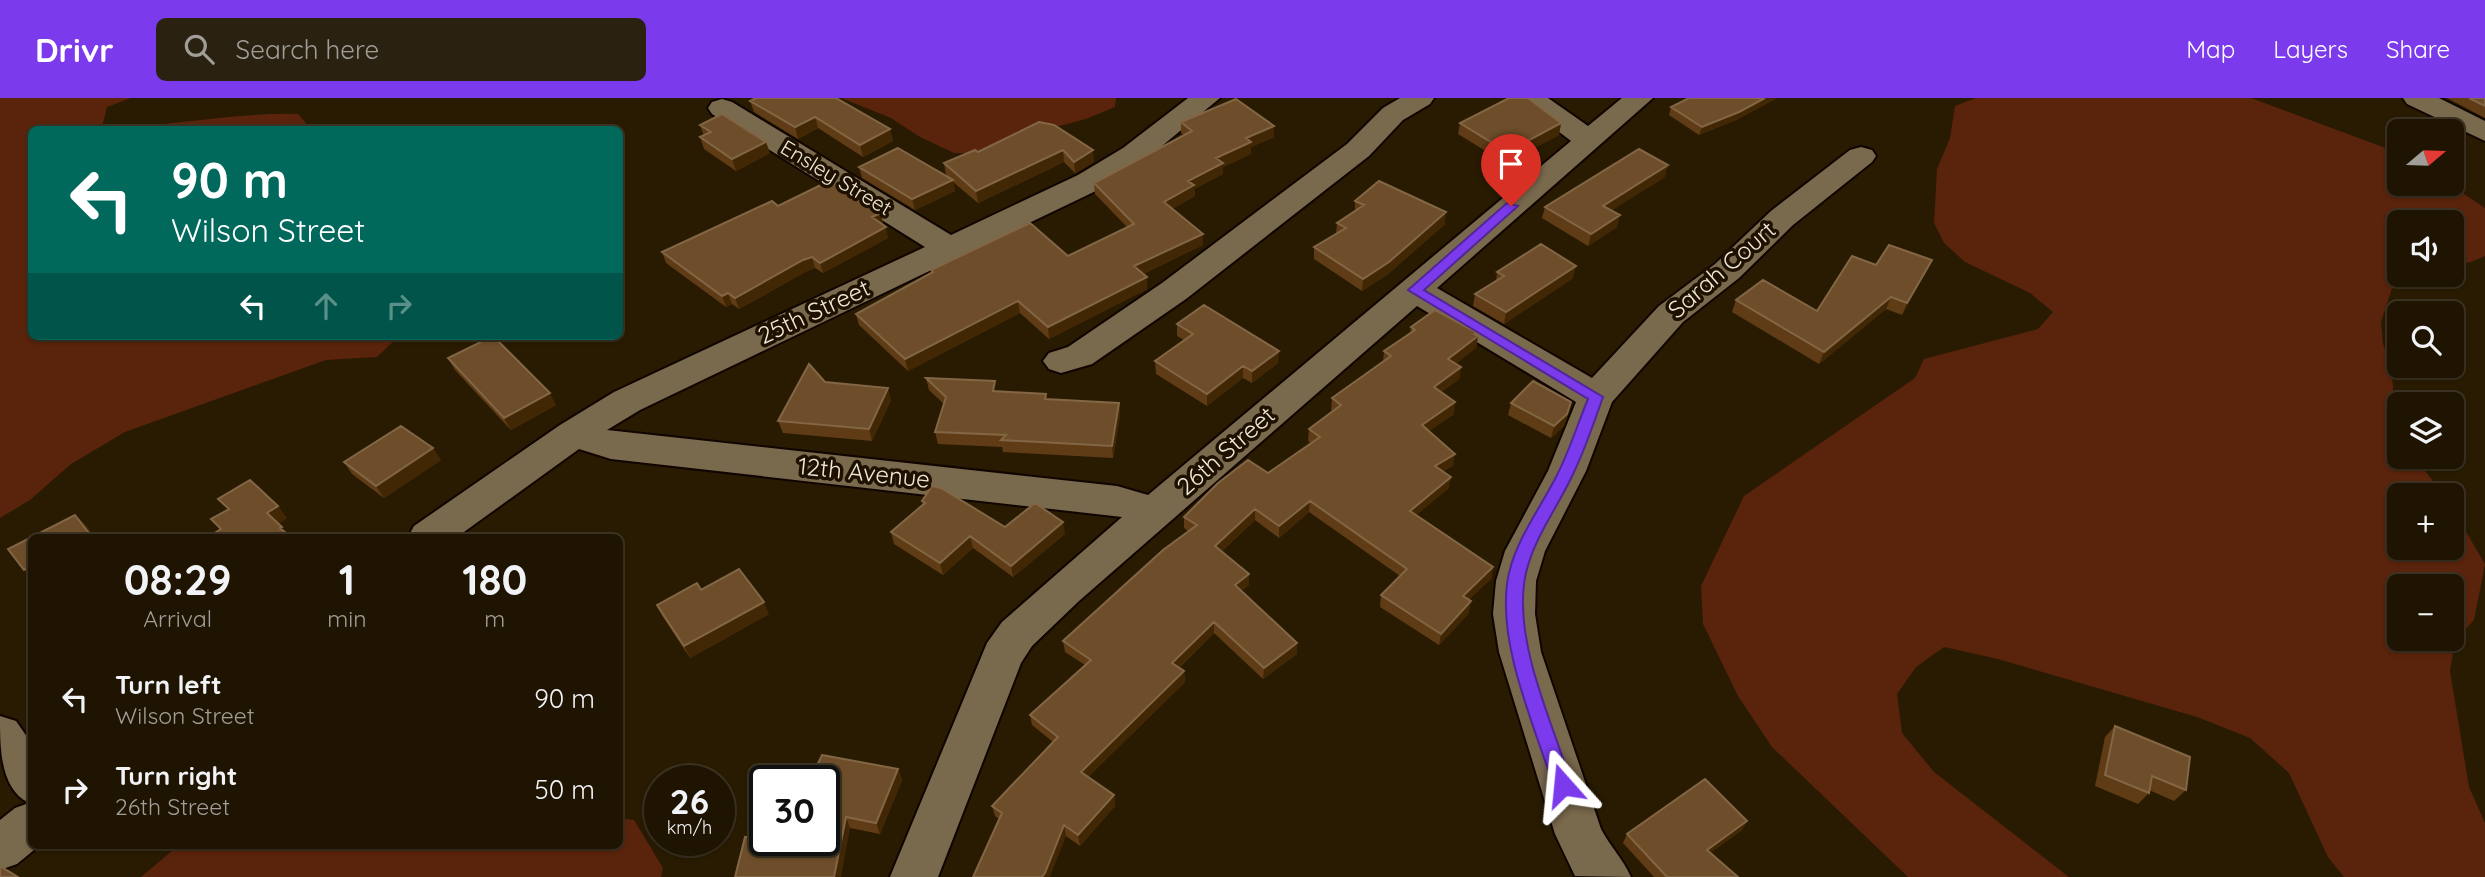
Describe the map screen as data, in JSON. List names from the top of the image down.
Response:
{
  "streets": {
    "street": [
      "Ensley Street",
      "Sarah Court",
      "25th Street",
      "26th Street",
      "12th Avenue"
    ]
  },
  "crossings": [
    ["Ensley Street", "25th Street"],
    ["25th Street", "12th Avenue"],
    ["26th Street", "12th Avenue"]
  ],
  "north": "right",
  "page": {
    "header": "Drivr",
    "search": "Search here",
    "nav": ["Map", "Layers", "Share"],
    "map_buttons": ["+", "−"],
    "turn": ["90 m", "Wilson Street"],
    "eta": [
      "08:29",
      "Arrival",
      "1",
      "min",
      "180",
      "m"
    ],
    "list": [
      {
        "name": "Turn left",
        "note": "Wilson Street",
        "value": "90 m"
      },
      {
        "name": "Turn right",
        "note": "26th Street",
        "value": "50 m"
      }
    ],
    "speed": "26 km/h",
    "limit": "30"
  }
}
